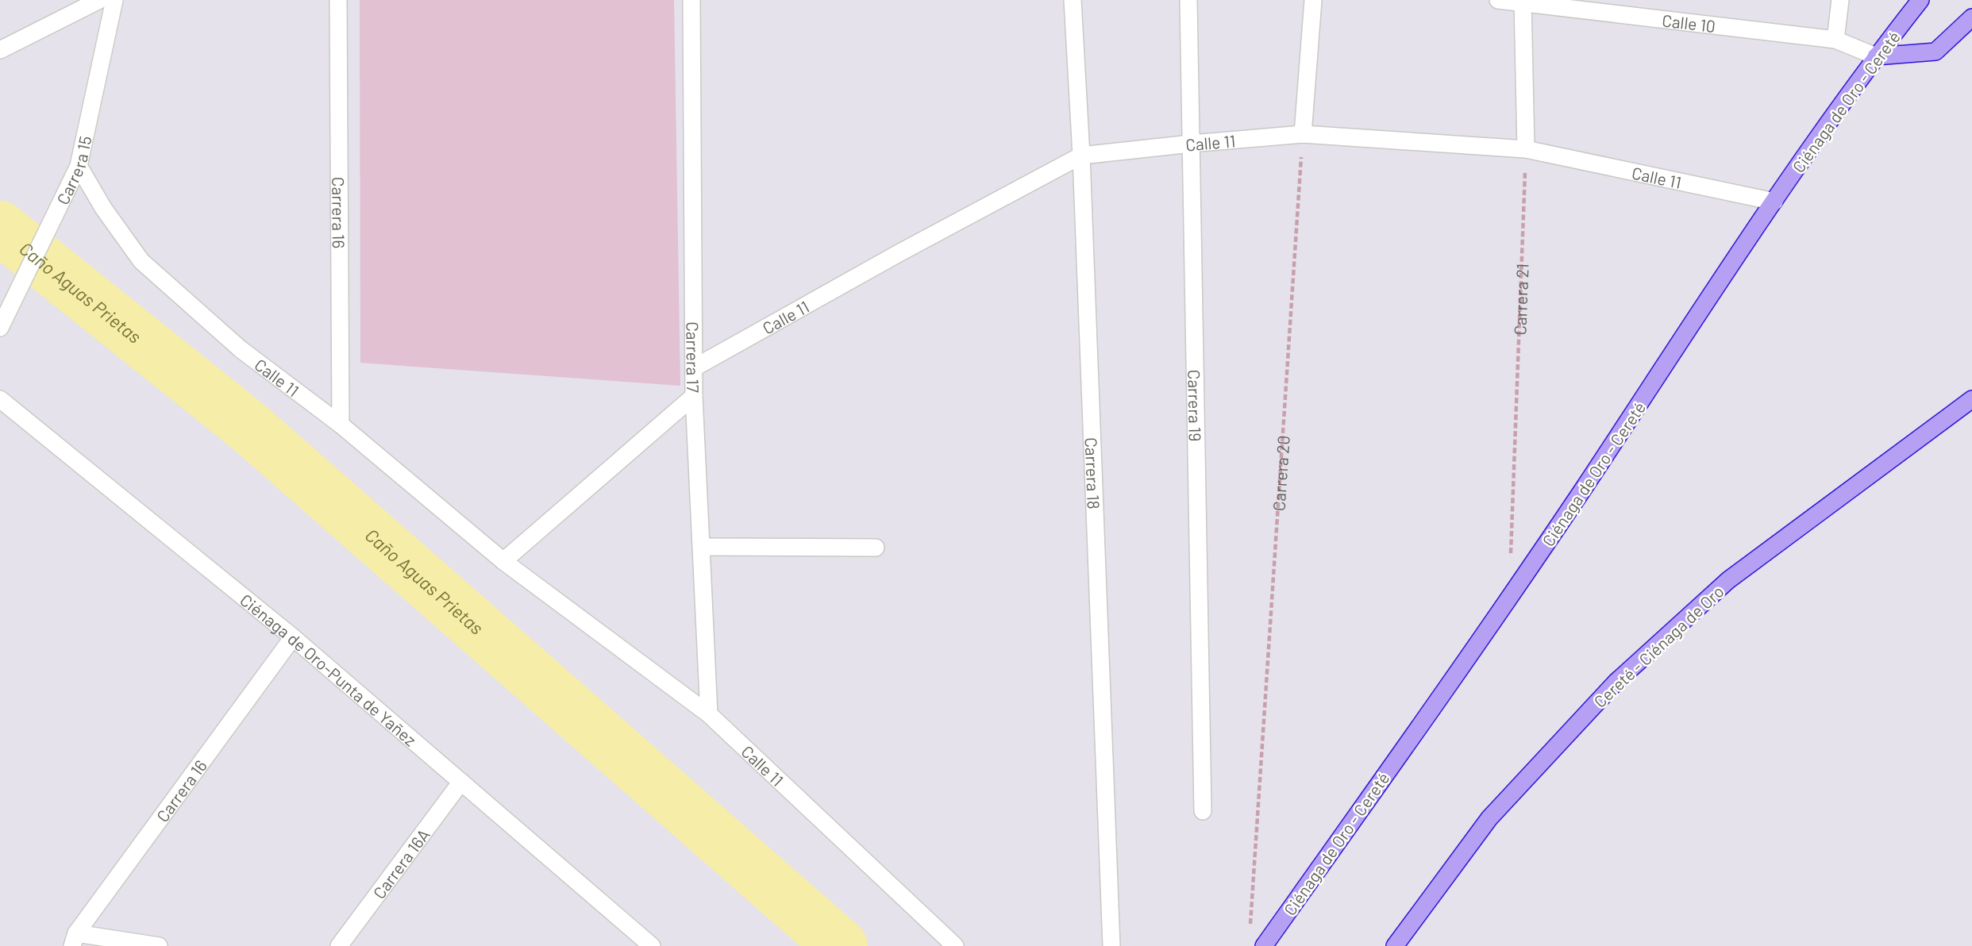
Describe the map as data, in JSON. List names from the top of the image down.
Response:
{
  "streets": {
    "highway": ["Ciénaga de Oro - Cereté", "Cereté - Ciénaga de Oro"],
    "street": [
      "Calle 10",
      "Calle 11",
      "Carrera 15",
      "Carrera 16",
      "Carrera 17",
      "Carrera 19",
      "Carrera 18",
      "Ciénaga de Oro-Punta de Yañez",
      "Carrera 16A"
    ],
    "path": ["Carrera 21", "Carrera 20"]
  },
  "crossings": [
    ["Calle 10", "Ciénaga de Oro - Cereté"],
    ["Ciénaga de Oro - Cereté", "Calle 11"],
    ["Calle 11", "Carrera 15"],
    ["Calle 11", "Carrera 16"],
    ["Calle 11", "Carrera 21"],
    ["Calle 11", "Carrera 17"],
    ["Calle 11", "Carrera 19"],
    ["Calle 11", "Carrera 18"],
    ["Calle 11", "Carrera 20"],
    ["Carrera 16", "Ciénaga de Oro-Punta de Yañez"],
    ["Ciénaga de Oro-Punta de Yañez", "Carrera 16A"]
  ],
  "water": ["Caño Aguas Prietas"]
}
